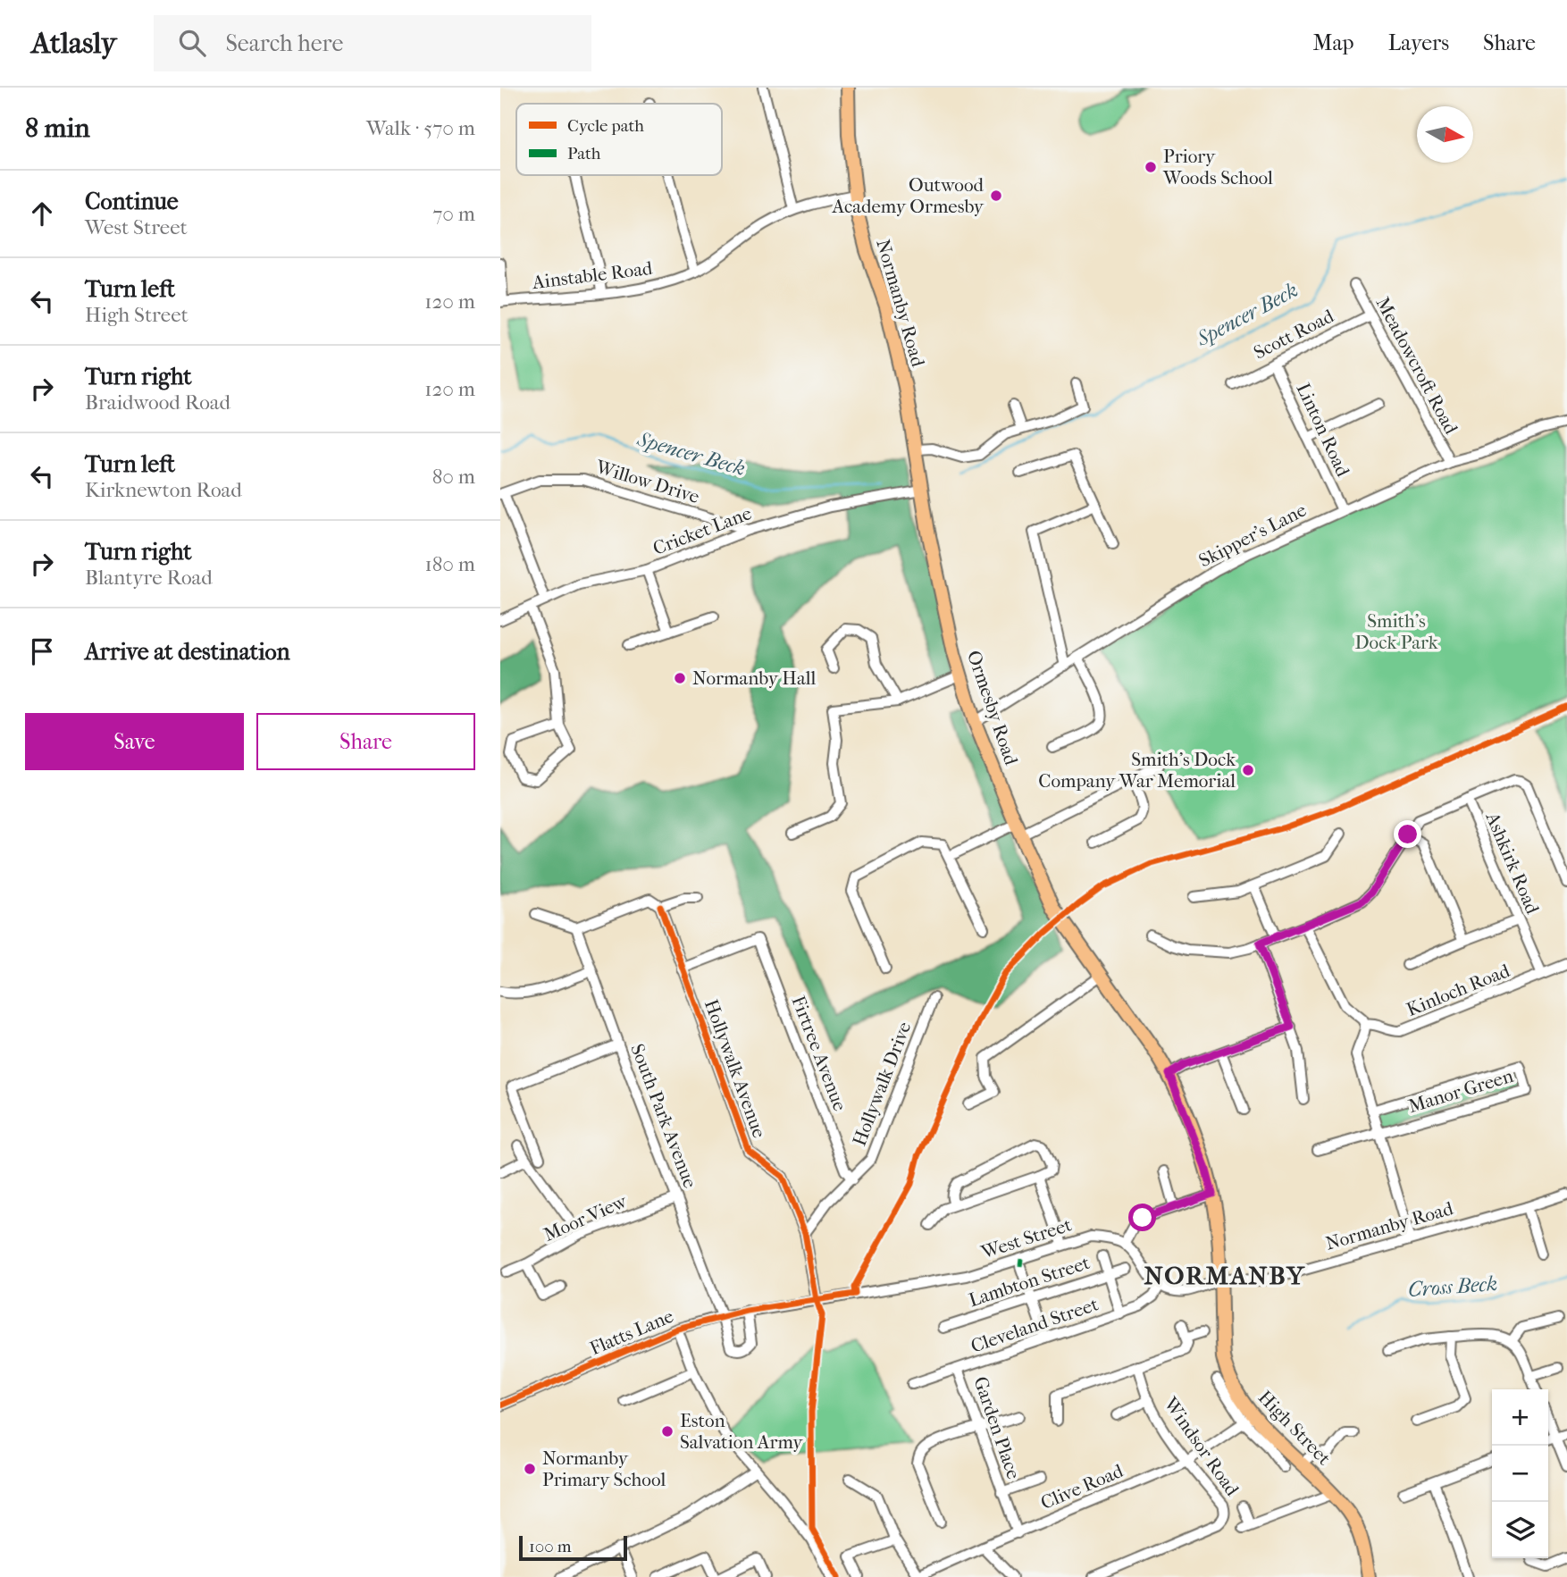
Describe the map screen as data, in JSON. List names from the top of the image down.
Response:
{
  "streets": {
    "main road": ["Normanby Road", "Ormesby Road", "High Street"],
    "street": [
      "Ainstable Road",
      "Scott Road",
      "Meadowcroft Road",
      "Linton Road",
      "Willow Drive",
      "Cricket Lane",
      "Skipper's Lane",
      "Ashkirk Road",
      "Kinloch Road",
      "Firtree Avenue",
      "Hollywalk Avenue",
      "Hollywalk Drive",
      "Manor Green",
      "South Park Avenue",
      "Moor View",
      "West Street",
      "Lambton Street",
      "Cleveland Street",
      "Flatts Lane",
      "Garden Place",
      "Windsor Road",
      "Clive Road"
    ]
  },
  "crossings": [
    ["Ainstable Road", "Normanby Road"],
    ["Normanby Road", "Cricket Lane"],
    ["Normanby Road", "Ormesby Road"],
    ["Normanby Road", "High Street"],
    ["Scott Road", "Meadowcroft Road"],
    ["Scott Road", "Linton Road"],
    ["Meadowcroft Road", "Skipper's Lane"],
    ["Linton Road", "Skipper's Lane"],
    ["Willow Drive", "Cricket Lane"],
    ["Cricket Lane", "Ormesby Road"],
    ["Skipper's Lane", "Ormesby Road"],
    ["Ormesby Road", "High Street"],
    ["Ashkirk Road", "Kinloch Road"],
    ["Firtree Avenue", "Hollywalk Avenue"],
    ["Firtree Avenue", "Hollywalk Drive"],
    ["Hollywalk Avenue", "Hollywalk Drive"],
    ["Hollywalk Avenue", "Flatts Lane"],
    ["South Park Avenue", "Moor View"],
    ["South Park Avenue", "Flatts Lane"],
    ["West Street", "Flatts Lane"],
    ["Cleveland Street", "Garden Place"],
    ["Garden Place", "Clive Road"],
    ["High Street", "Clive Road"],
    ["Windsor Road", "Clive Road"]
  ],
  "districts": ["NORMANBY"],
  "water": ["Spencer Beck", "Cross Beck"],
  "parks": ["Smith's Dock Park"],
  "places": [
    "Priory Woods School",
    "Outwood Academy Ormesby",
    "Normanby Hall",
    "Smith's Dock Company War Memorial",
    "Eston Salvation Army",
    "Normanby Primary School"
  ],
  "legend": ["Cycle path", "Path"],
  "scale_bar": "100 m",
  "north": "right",
  "page": {
    "header": "Atlasly",
    "search": "Search here",
    "nav": ["Map", "Layers", "Share"],
    "heading": ["8 min", "Walk · 570 m"],
    "list": [
      ["Continue", "West Street", "70 m"],
      ["Turn left", "High Street", "120 m"],
      ["Turn right", "Braidwood Road", "120 m"],
      ["Turn left", "Kirknewton Road", "80 m"],
      ["Turn right", "Blantyre Road", "180 m"],
      "Arrive at destination"
    ],
    "buttons": ["Save", "Share"],
    "map_buttons": ["+", "−"],
    "scale": "100 m"
  }
}
